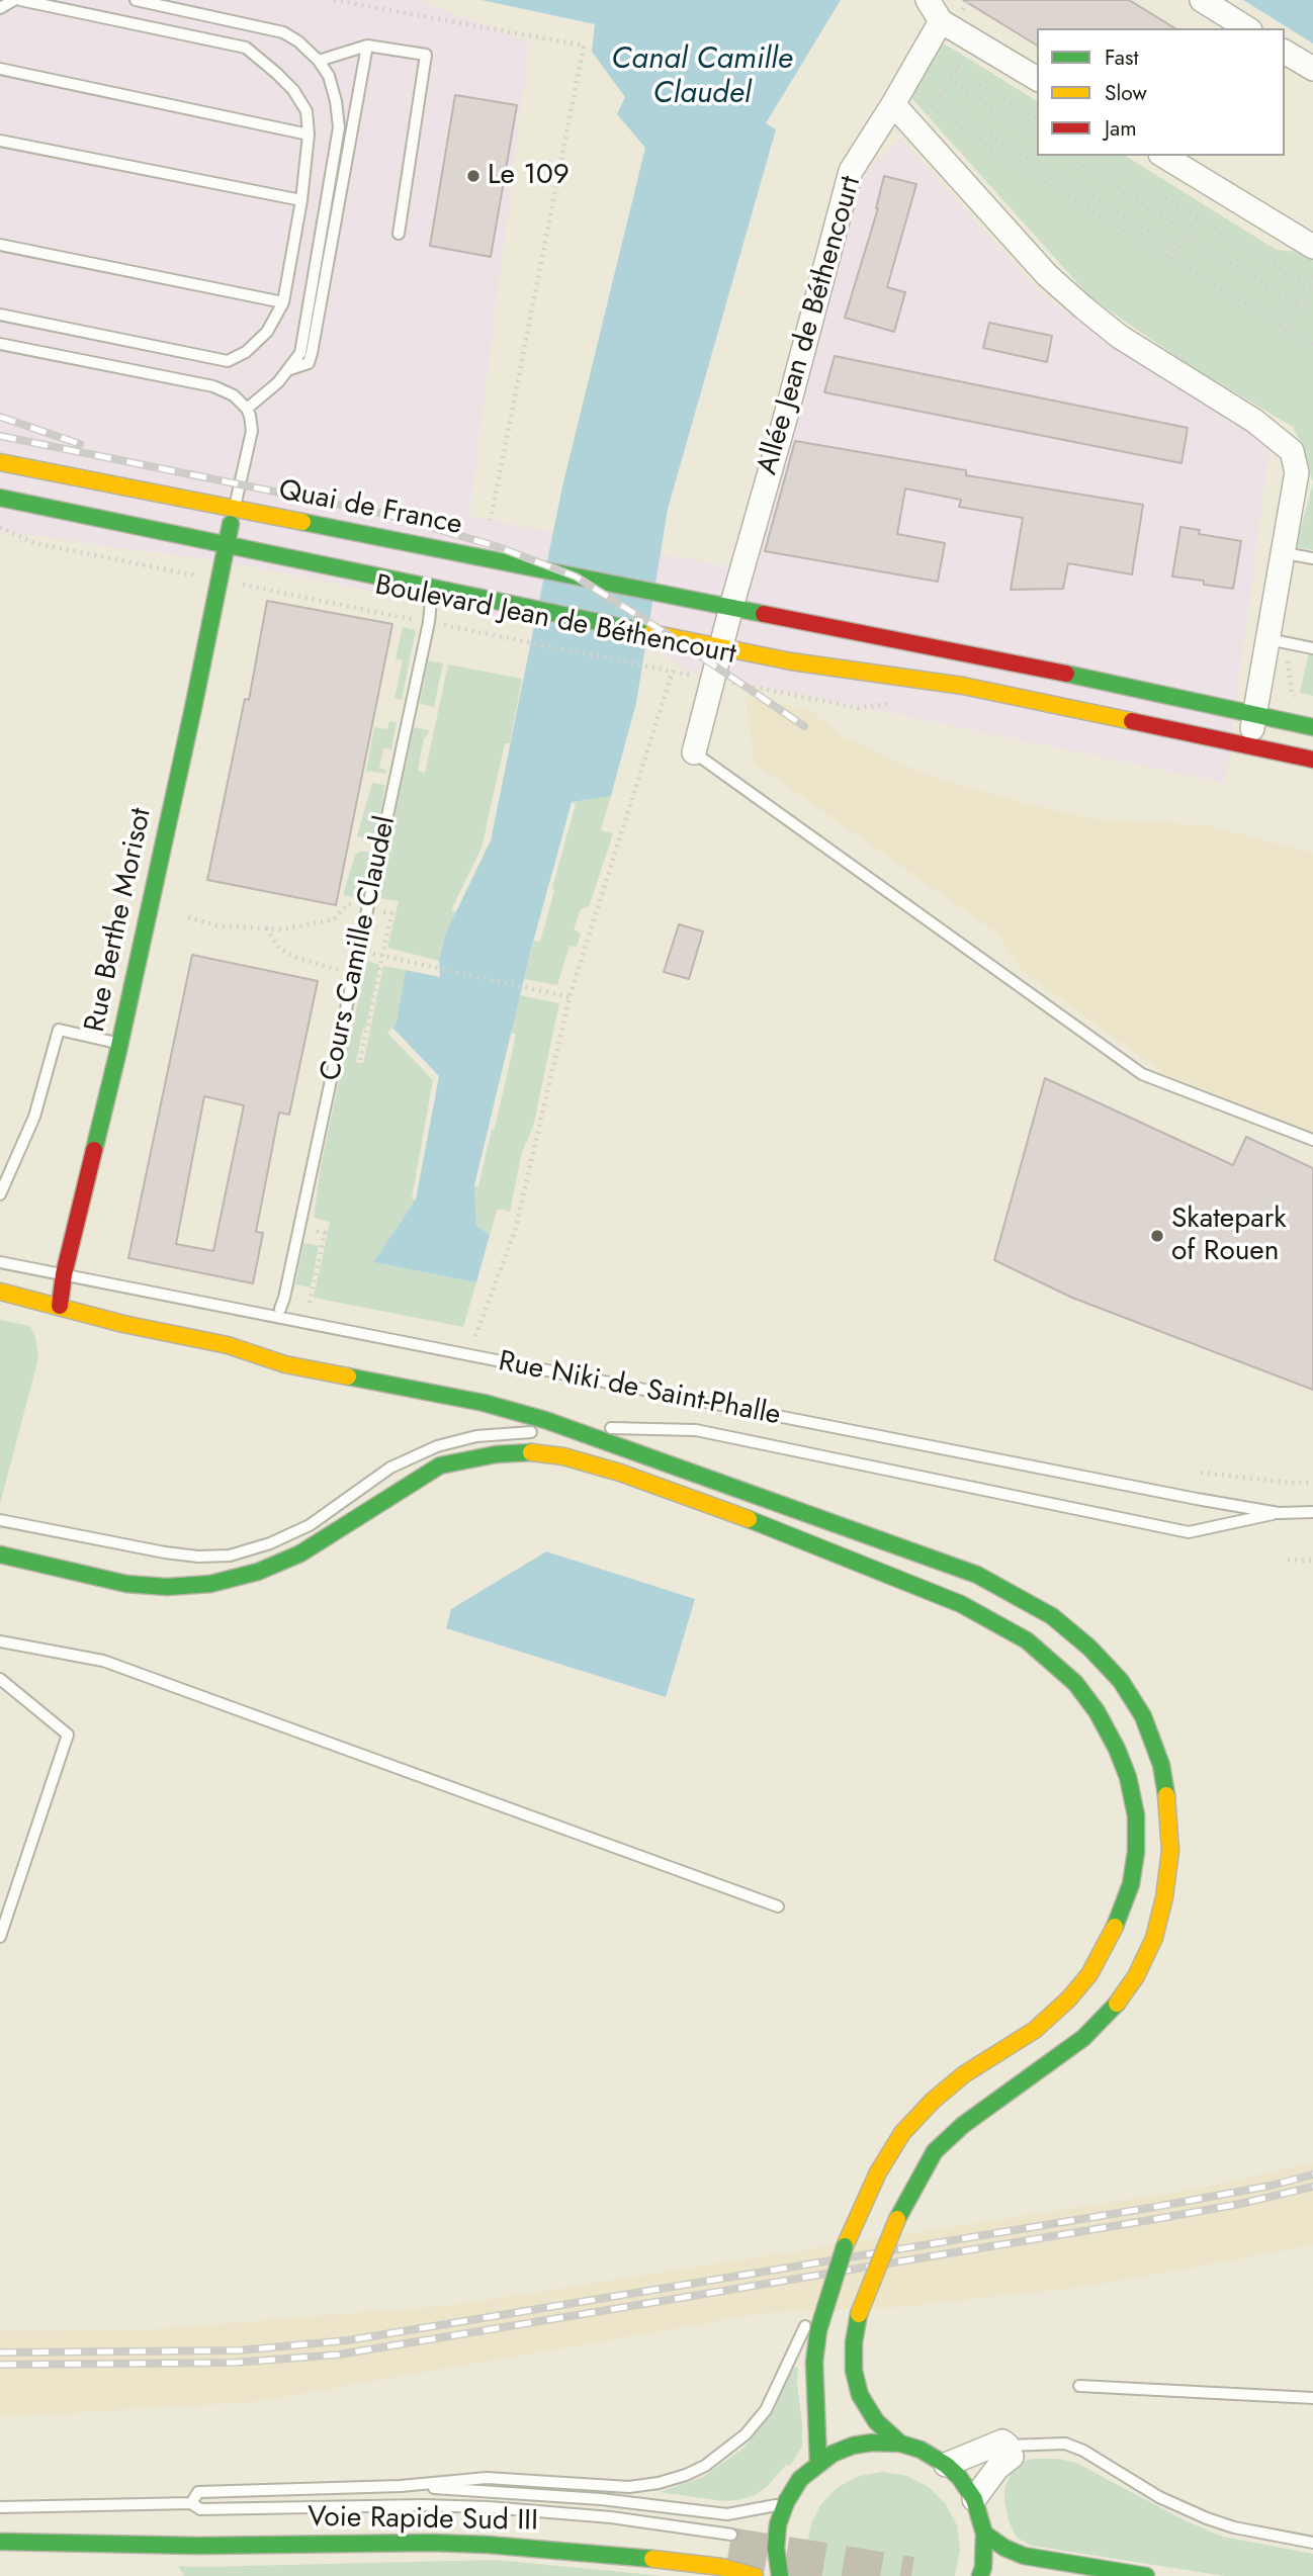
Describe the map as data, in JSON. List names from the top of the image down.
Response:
{
  "streets": {
    "main road": [
      "Quai de France",
      "Boulevard Jean de Béthencourt",
      "Rue Berthe Morisot",
      "Voie Rapide Sud III"
    ],
    "street": ["Allée Jean de Béthencourt"],
    "lane": ["Cours Camille Claudel", "Rue Niki de Saint-Phalle"]
  },
  "crossings": [
    ["Allée Jean de Béthencourt", "Quai de France"],
    ["Allée Jean de Béthencourt", "Boulevard Jean de Béthencourt"],
    ["Quai de France", "Boulevard Jean de Béthencourt"],
    ["Quai de France", "Rue Berthe Morisot"],
    ["Boulevard Jean de Béthencourt", "Cours Camille Claudel"],
    ["Rue Berthe Morisot", "Rue Niki de Saint-Phalle"]
  ],
  "water": ["Canal Camille Claudel"],
  "places": ["Le 109", "Skatepark of Rouen"],
  "legend": ["Fast", "Slow", "Jam"]
}
